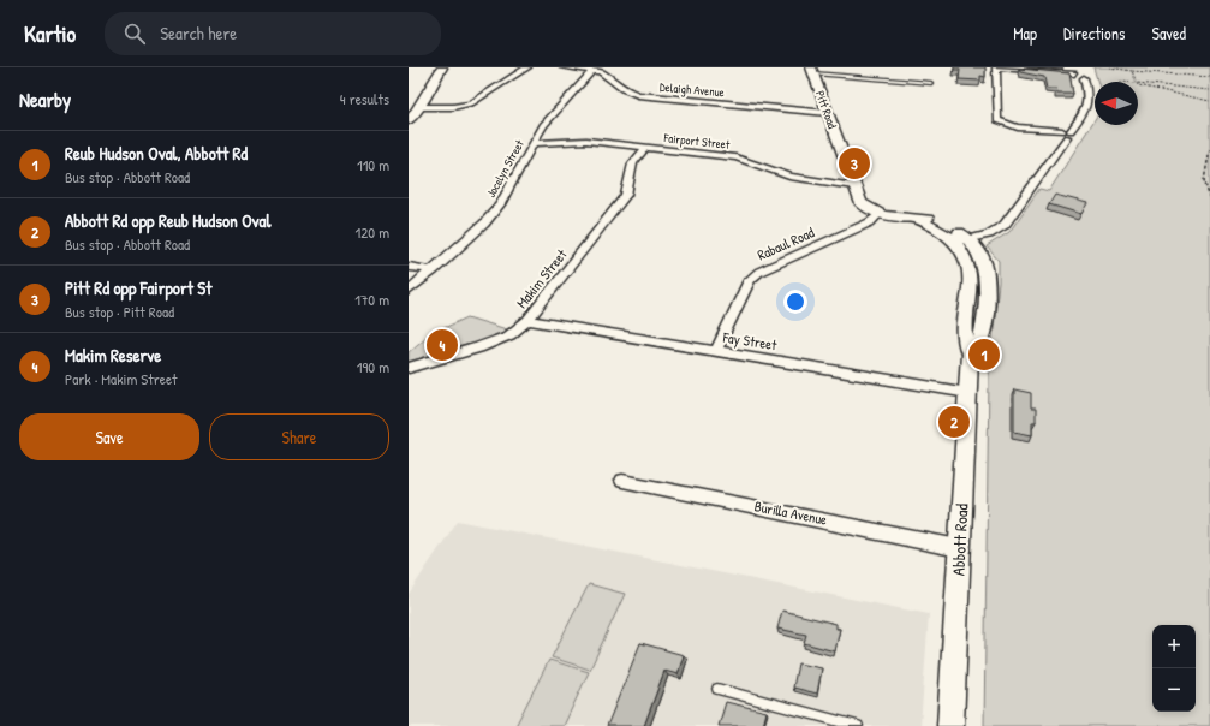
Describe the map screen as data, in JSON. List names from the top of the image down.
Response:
{
  "streets": {
    "main road": ["Pitt Road", "Abbott Road"],
    "street": [
      "Delaigh Avenue",
      "Fairport Street",
      "Jocelyn Street",
      "Rabaul Road",
      "Makim Street",
      "Fay Street",
      "Burilla Avenue"
    ]
  },
  "crossings": [
    ["Delaigh Avenue", "Pitt Road"],
    ["Delaigh Avenue", "Jocelyn Street"],
    ["Pitt Road", "Fairport Street"],
    ["Pitt Road", "Rabaul Road"],
    ["Pitt Road", "Abbott Road"],
    ["Fairport Street", "Jocelyn Street"],
    ["Fairport Street", "Makim Street"],
    ["Rabaul Road", "Fay Street"],
    ["Makim Street", "Fay Street"],
    ["Fay Street", "Abbott Road"],
    ["Burilla Avenue", "Abbott Road"]
  ],
  "north": "left",
  "page": {
    "header": "Kartio",
    "search": "Search here",
    "nav": ["Map", "Directions", "Saved"],
    "heading": ["Nearby", "4 results"],
    "list": [
      {
        "mark": "1",
        "name": "Reub Hudson Oval, Abbott Rd",
        "note": "Bus stop · Abbott Road",
        "value": "110 m"
      },
      {
        "mark": "2",
        "name": "Abbott Rd opp Reub Hudson Oval",
        "note": "Bus stop · Abbott Road",
        "value": "120 m"
      },
      {
        "mark": "3",
        "name": "Pitt Rd opp Fairport St",
        "note": "Bus stop · Pitt Road",
        "value": "170 m"
      },
      {
        "mark": "4",
        "name": "Makim Reserve",
        "note": "Park · Makim Street",
        "value": "190 m"
      }
    ],
    "pins": [
      "3",
      "4",
      "1",
      "2"
    ],
    "buttons": ["Save", "Share"],
    "map_buttons": ["+", "−"]
  }
}
